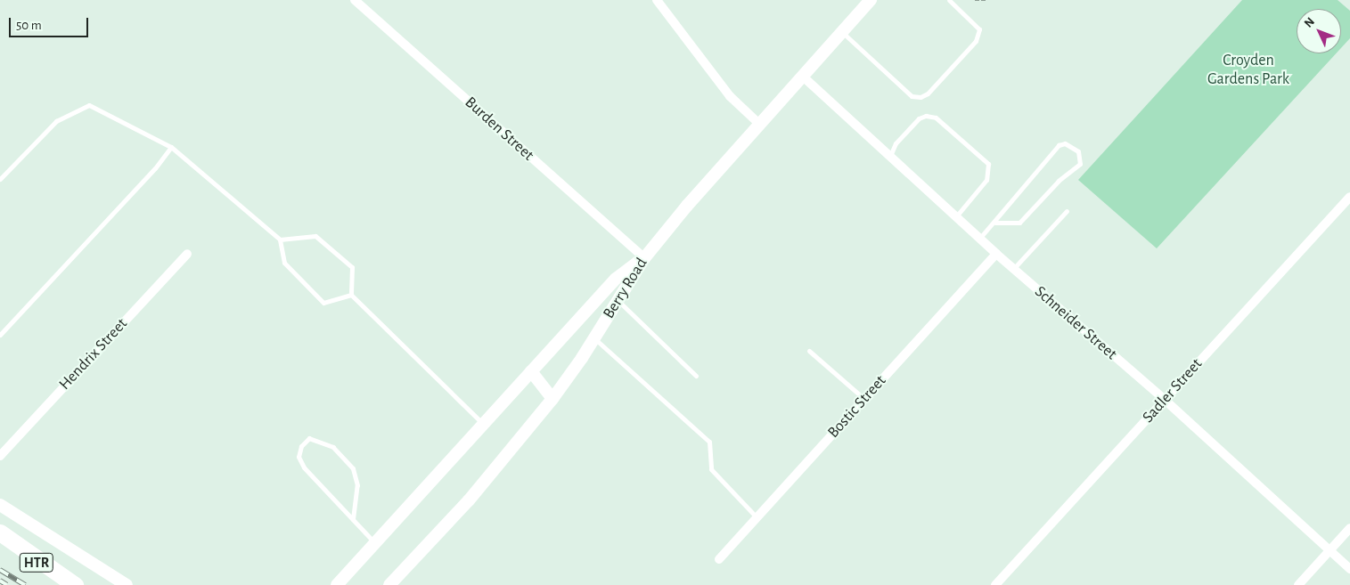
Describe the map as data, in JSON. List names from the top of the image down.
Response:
{
  "streets": {
    "highway": ["HTR"],
    "street": [
      "Burden Street",
      "Berry Road",
      "Schneider Street",
      "Hendrix Street",
      "Sadler Street",
      "Bostic Street"
    ]
  },
  "crossings": [
    ["Burden Street", "Berry Road"],
    ["Berry Road", "Schneider Street"],
    ["Schneider Street", "Sadler Street"],
    ["Schneider Street", "Bostic Street"]
  ],
  "parks": ["Croyden Gardens Park"],
  "scale_bar": "50 m",
  "north": "top left"
}
